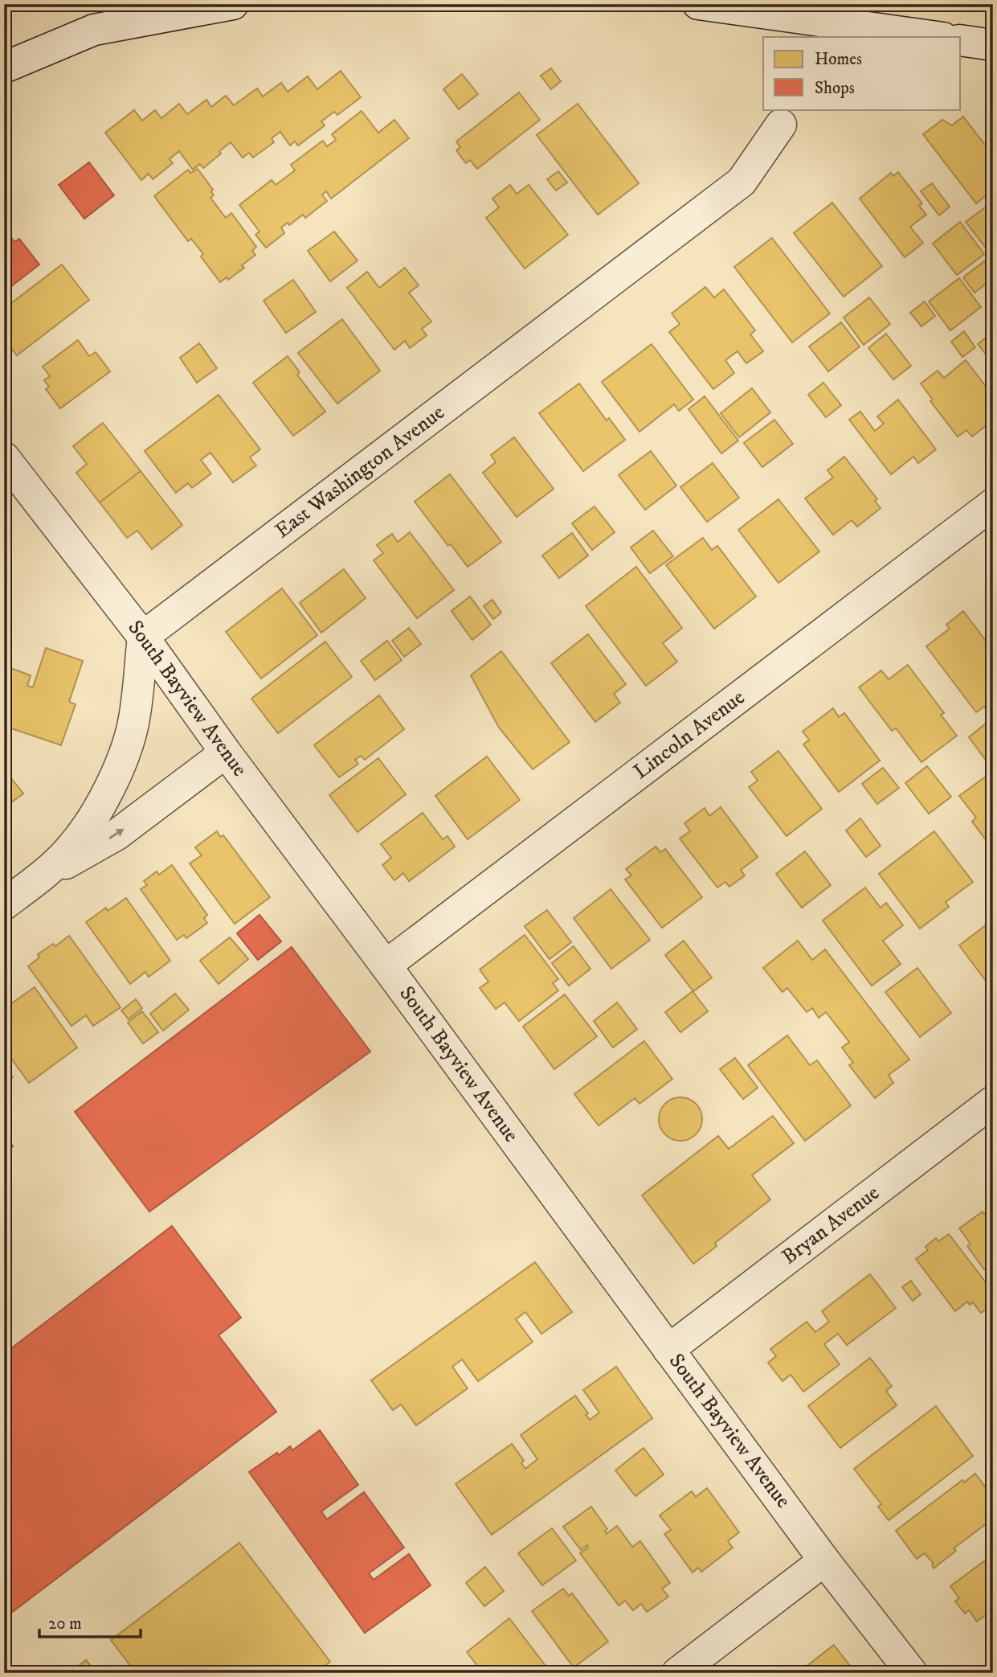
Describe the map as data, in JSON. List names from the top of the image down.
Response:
{
  "streets": {
    "street": [
      "East Washington Avenue",
      "South Bayview Avenue",
      "Lincoln Avenue",
      "Bryan Avenue"
    ]
  },
  "crossings": [
    ["East Washington Avenue", "South Bayview Avenue"],
    ["South Bayview Avenue", "Lincoln Avenue"],
    ["South Bayview Avenue", "Bryan Avenue"]
  ],
  "legend": ["Homes", "Shops"],
  "scale_bar": "20 m"
}
